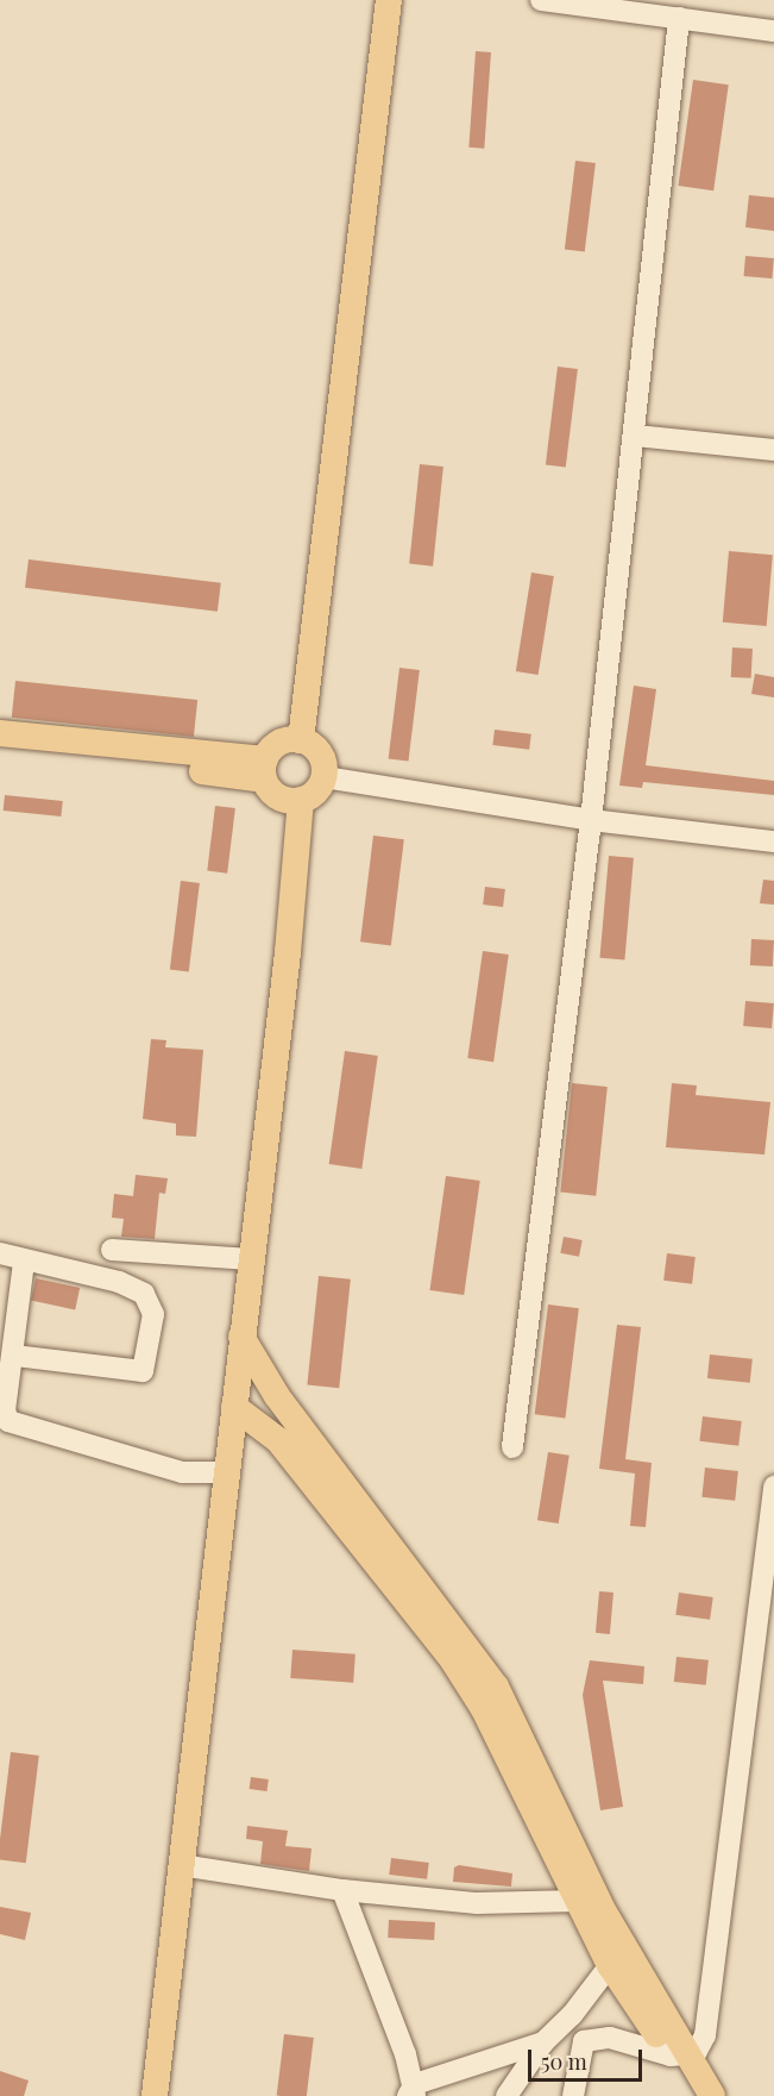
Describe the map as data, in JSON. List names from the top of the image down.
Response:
{
  "scale_bar": "50 m"
}
